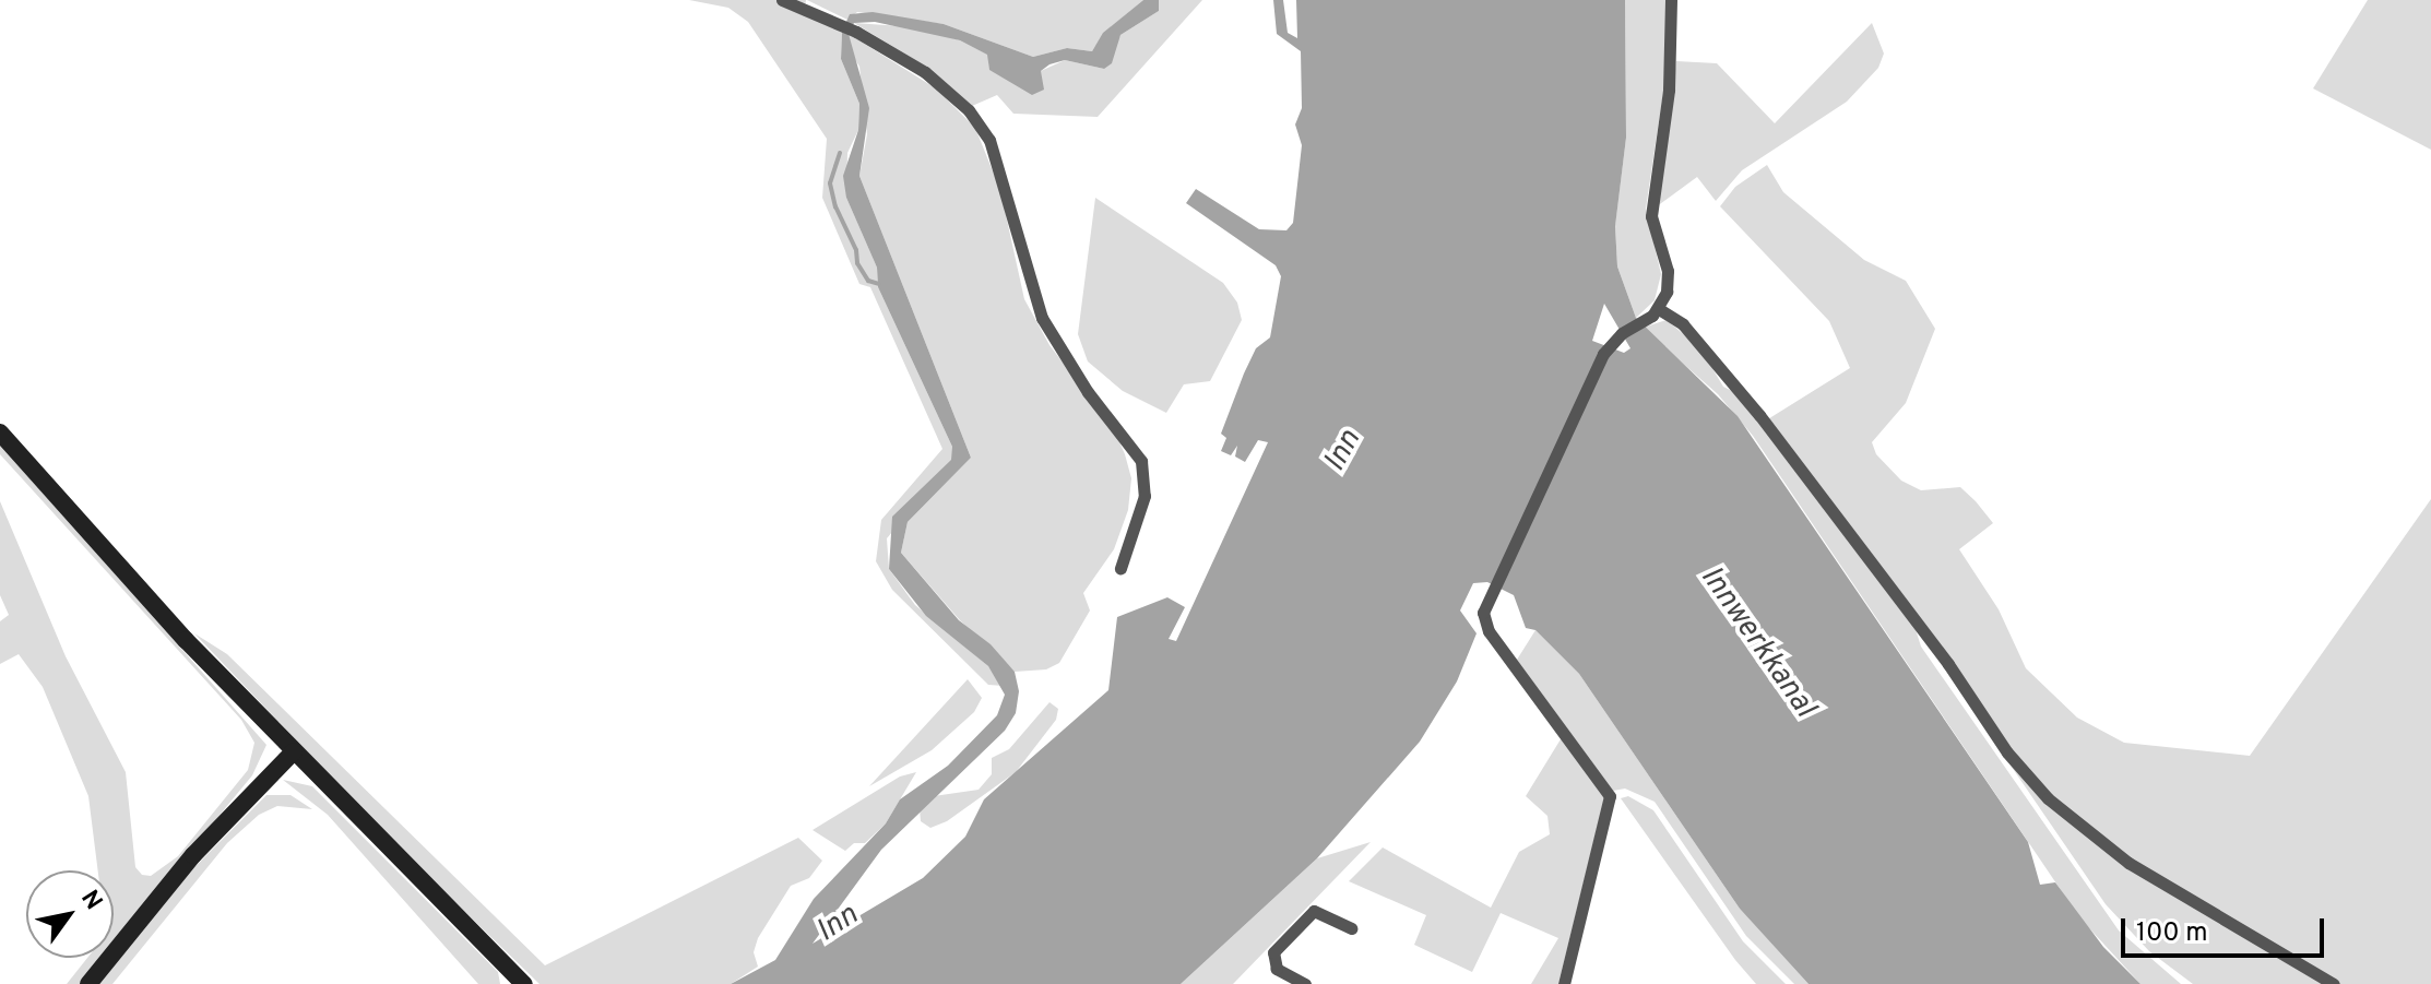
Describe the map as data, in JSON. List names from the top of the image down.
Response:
{
  "water": ["Inn", "Innwerkkanal"],
  "scale_bar": "100 m",
  "north": "top right"
}
